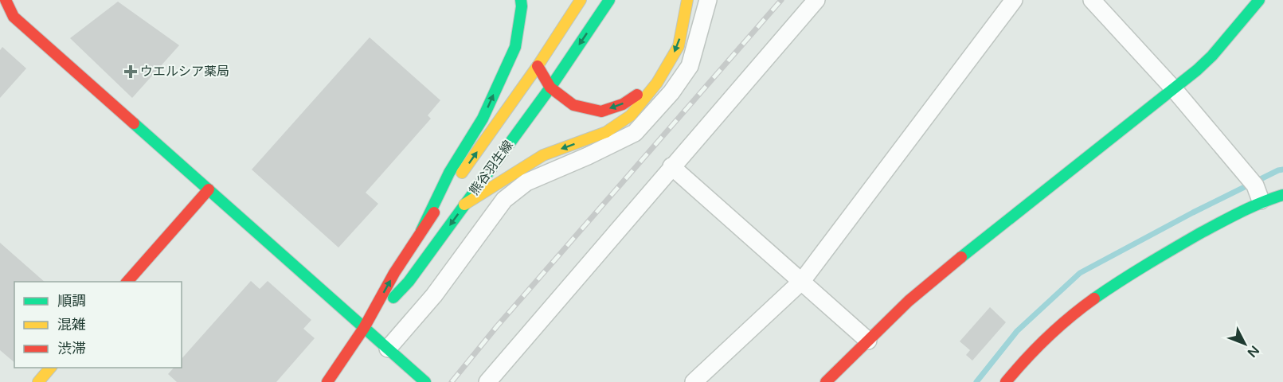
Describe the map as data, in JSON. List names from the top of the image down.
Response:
{
  "streets": {
    "main road": ["熊谷羽生線"]
  },
  "places": {
    "health": ["ウエルシア薬局"]
  },
  "legend": ["順調", "混雑", "渋滞"],
  "north": "bottom right"
}
